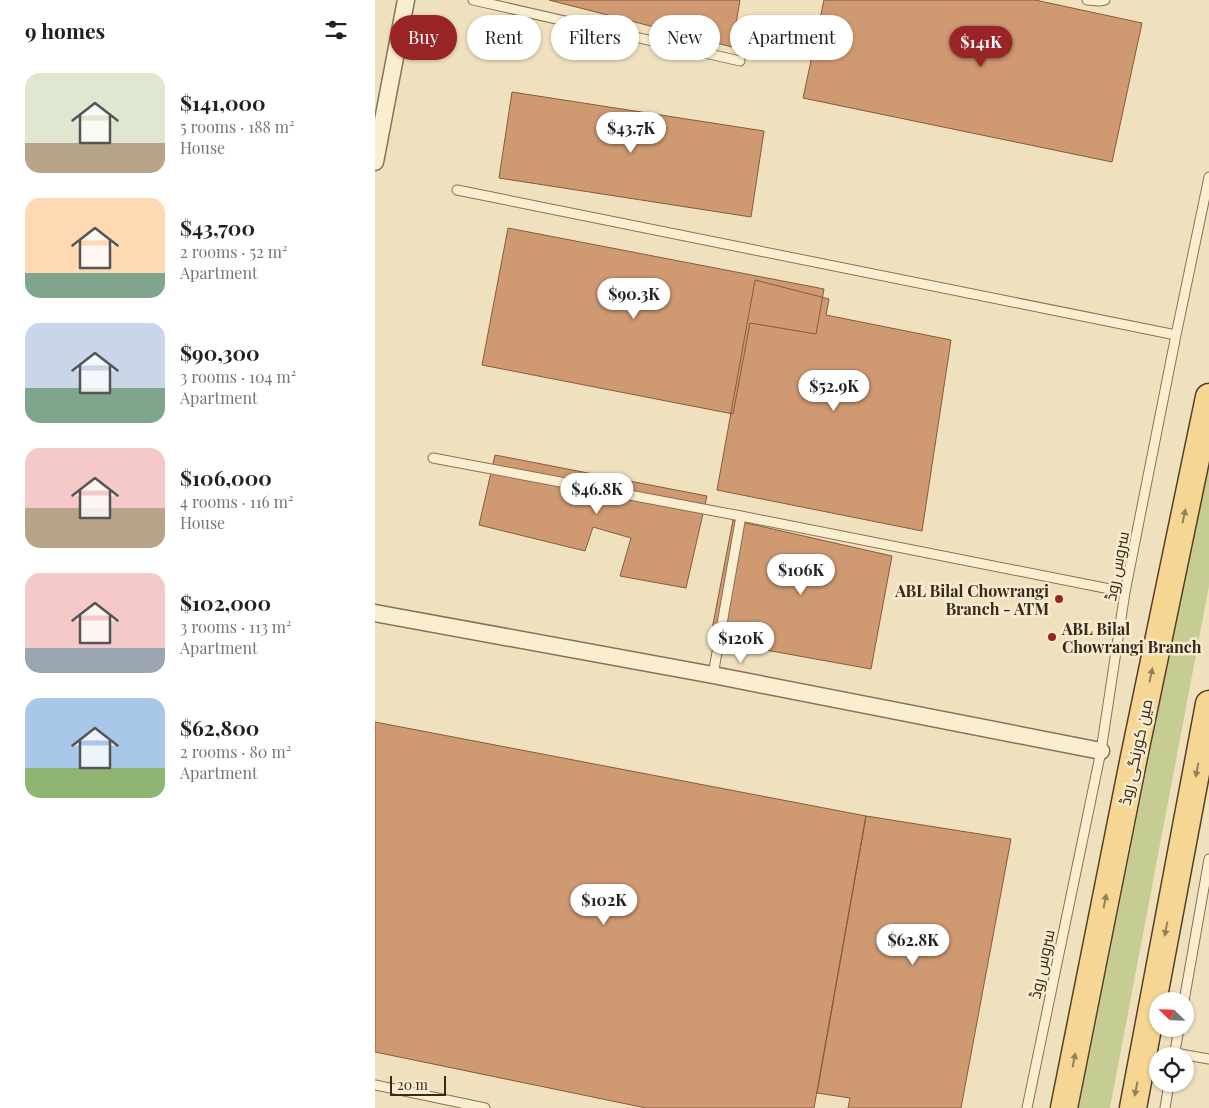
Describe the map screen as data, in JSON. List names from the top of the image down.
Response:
{
  "streets": {
    "main road": ["مین کورنگی روڈ"],
    "lane": ["سروس روڈ"]
  },
  "places": ["ABL Bilal Chowrangi Branch - ATM", "ABL Bilal Chowrangi Branch"],
  "scale_bar": "20 m",
  "north": "top left",
  "page": {
    "heading": "9 homes",
    "chip": [
      "Buy",
      "Rent",
      "Filters",
      "New",
      "Apartment"
    ],
    "price": [
      "$141K",
      "$43.7K",
      "$90.3K",
      "$52.9K",
      "$46.8K",
      "$106K",
      "$120K",
      "$102K",
      "$62.8K"
    ],
    "list": [
      {
        "name": "$141,000",
        "note": "5 rooms · 188 m² · House"
      },
      {
        "name": "$43,700",
        "note": "2 rooms · 52 m² · Apartment"
      },
      {
        "name": "$90,300",
        "note": "3 rooms · 104 m² · Apartment"
      },
      {
        "name": "$106,000",
        "note": "4 rooms · 116 m² · House"
      },
      {
        "name": "$102,000",
        "note": "3 rooms · 113 m² · Apartment"
      },
      {
        "name": "$62,800",
        "note": "2 rooms · 80 m² · Apartment"
      }
    ],
    "scale": "20 m"
  }
}
